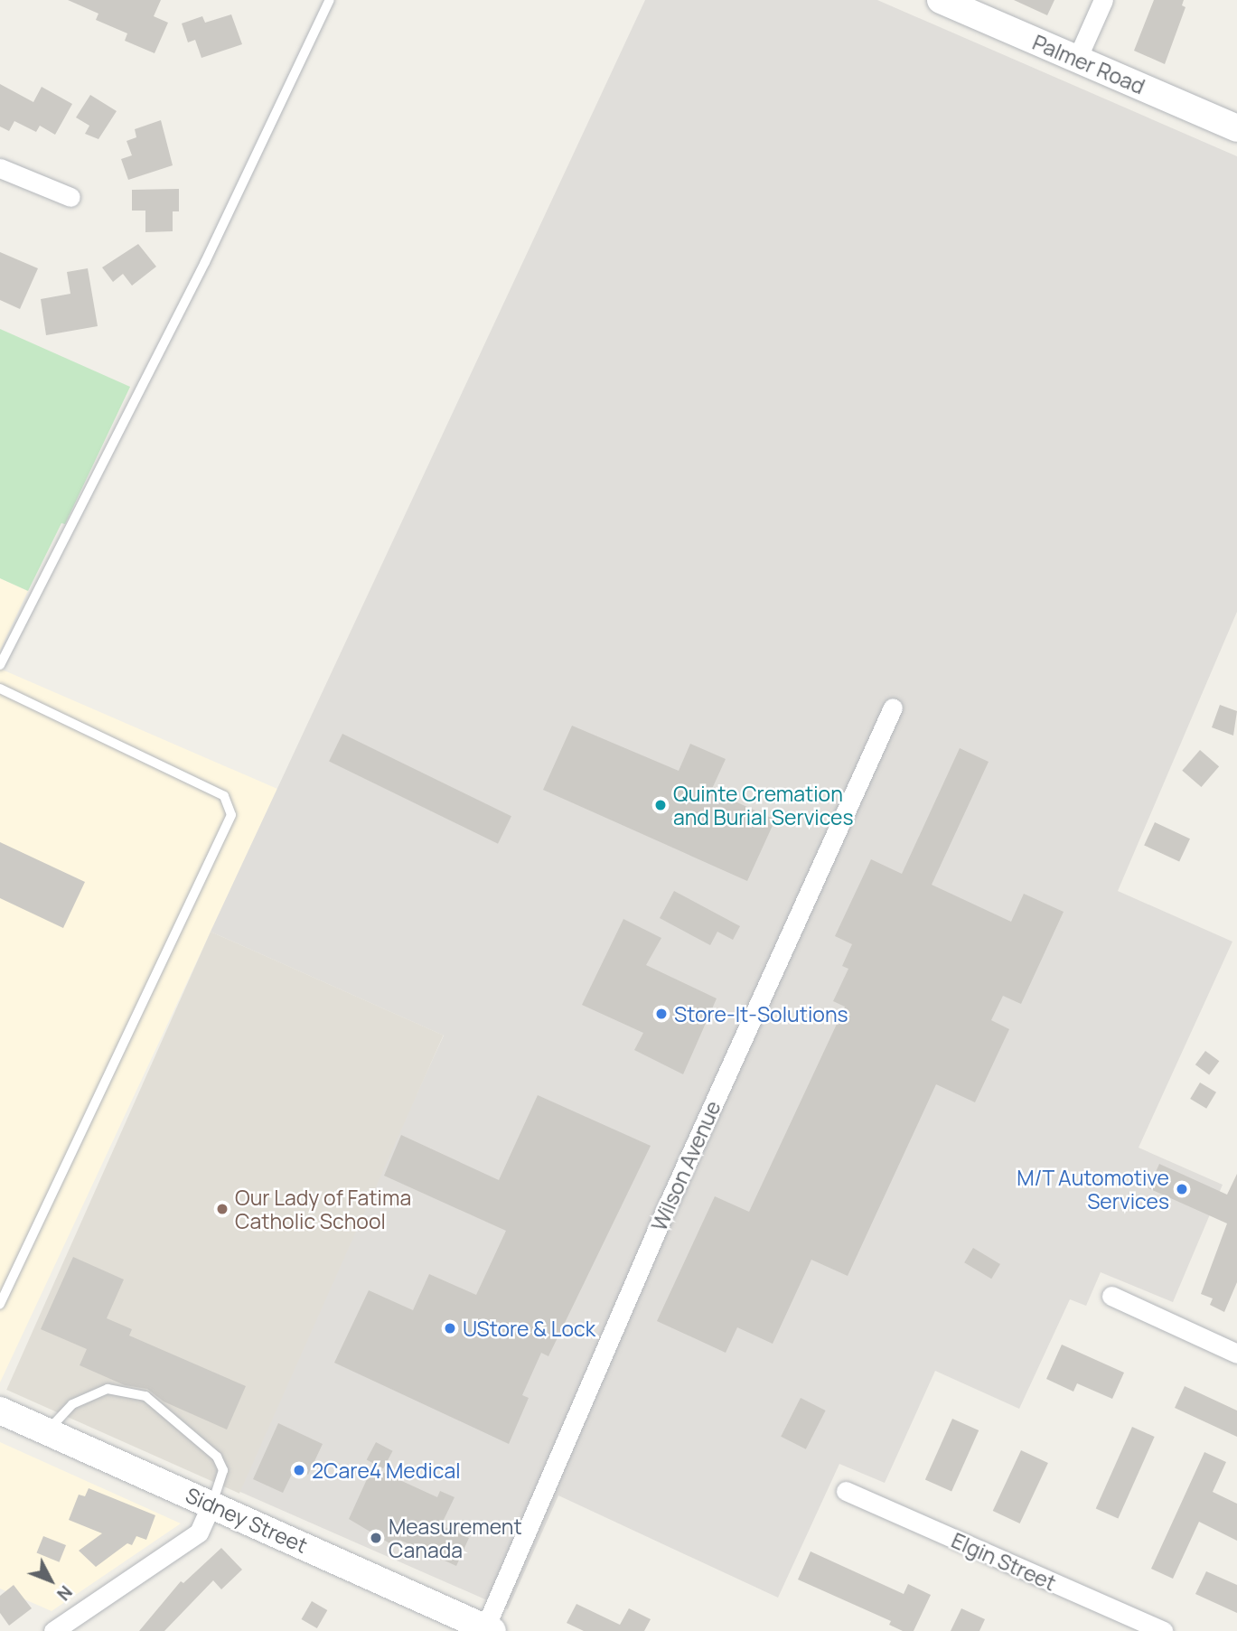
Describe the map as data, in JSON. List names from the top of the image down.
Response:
{
  "streets": {
    "main road": ["Palmer Road", "Sidney Street"],
    "street": ["Wilson Avenue", "Elgin Street"]
  },
  "crossings": [
    ["Wilson Avenue", "Sidney Street"]
  ],
  "places": [
    "Quinte Cremation and Burial Services",
    "Store-It-Solutions",
    "M/T Automotive Services",
    "Our Lady of Fatima Catholic School",
    "UStore & Lock",
    "2Care4 Medical",
    "Measurement Canada"
  ],
  "north": "bottom right"
}
